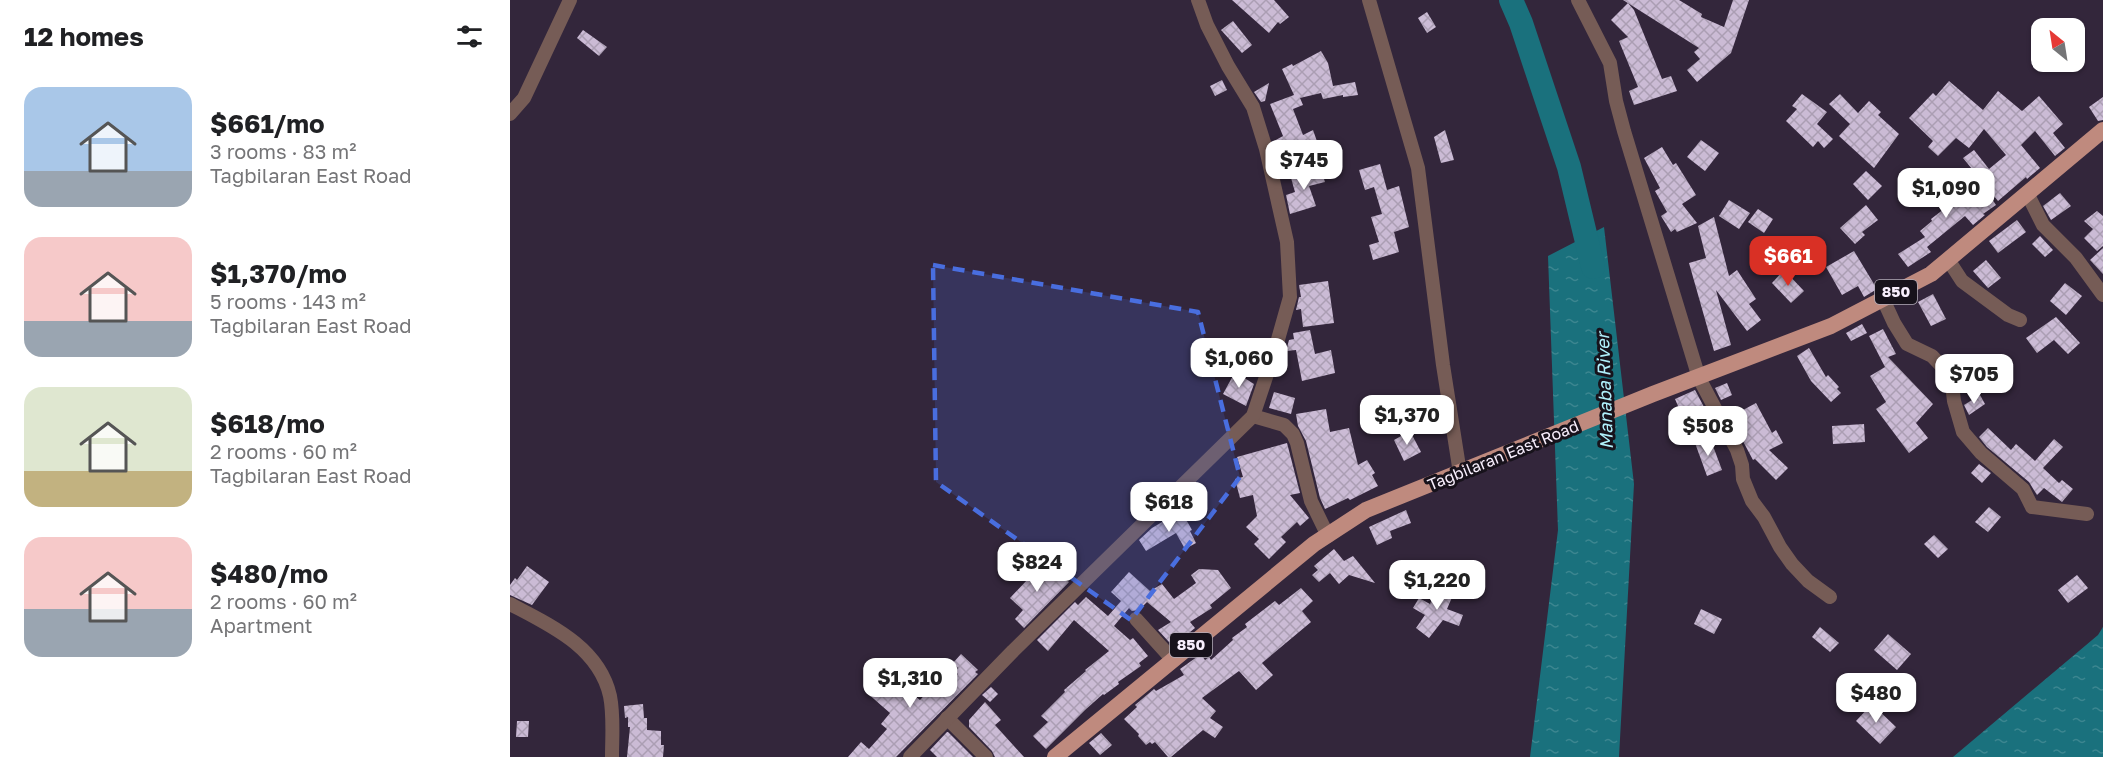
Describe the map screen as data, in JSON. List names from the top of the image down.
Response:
{
  "streets": {
    "main road": ["850", "Tagbilaran East Road"]
  },
  "water": ["Manaba River"],
  "north": "top left",
  "page": {
    "heading": "12 homes",
    "list": [
      {
        "name": "$661/mo",
        "note": "3 rooms · 83 m² · Tagbilaran East Road"
      },
      {
        "name": "$1,370/mo",
        "note": "5 rooms · 143 m² · Tagbilaran East Road"
      },
      {
        "name": "$618/mo",
        "note": "2 rooms · 60 m² · Tagbilaran East Road"
      },
      {
        "name": "$480/mo",
        "note": "2 rooms · 60 m² · Apartment"
      }
    ],
    "price": [
      "$745",
      "$1,090",
      "$661",
      "$1,060",
      "$705",
      "$1,370",
      "$508",
      "$618",
      "$824",
      "$1,220",
      "$1,310",
      "$480"
    ]
  }
}
